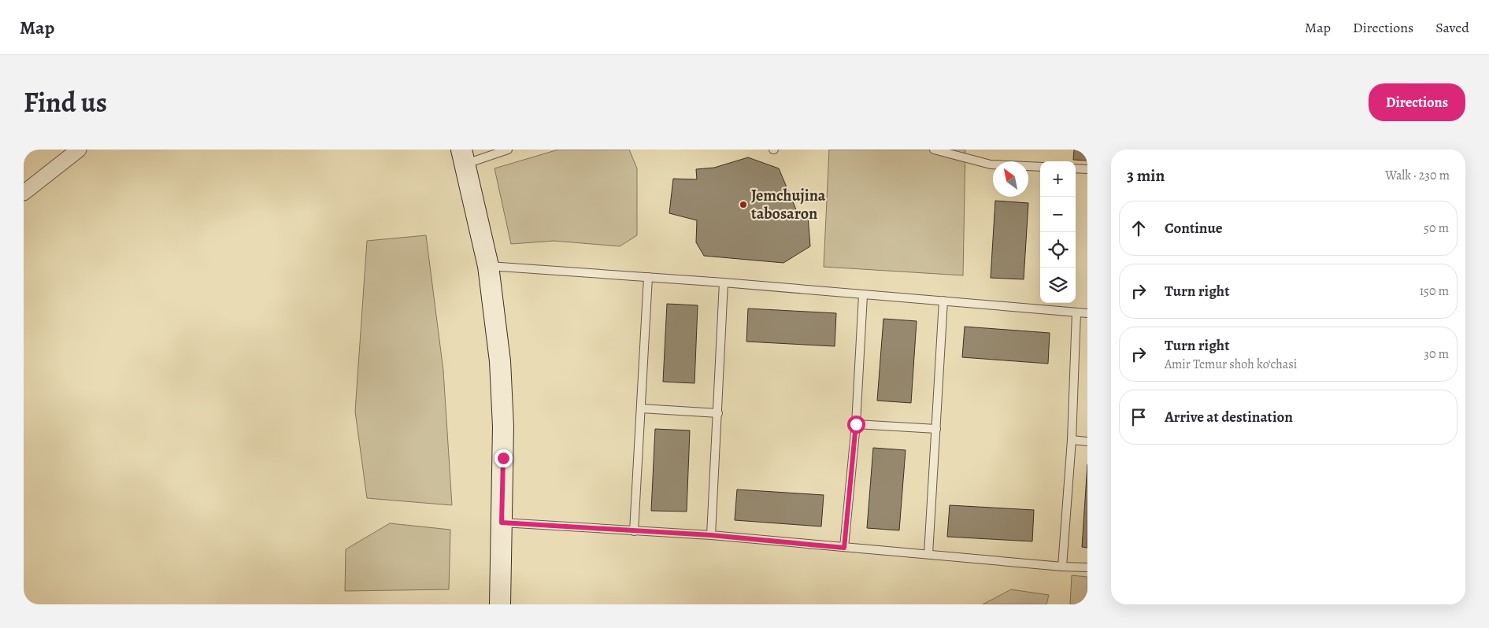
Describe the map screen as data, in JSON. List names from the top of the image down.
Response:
{
  "places": ["Jemchujina tabosaron"],
  "north": "top left",
  "page": {
    "header": "Map",
    "nav": ["Map", "Directions", "Saved"],
    "title": "Find us",
    "buttons": "Directions",
    "heading": ["3 min", "Walk · 230 m"],
    "map_buttons": ["+", "−"],
    "list": [
      ["Continue", "50 m"],
      ["Turn right", "150 m"],
      ["Turn right", "Amir Temur shoh ko‘chasi", "30 m"],
      "Arrive at destination"
    ]
  }
}
